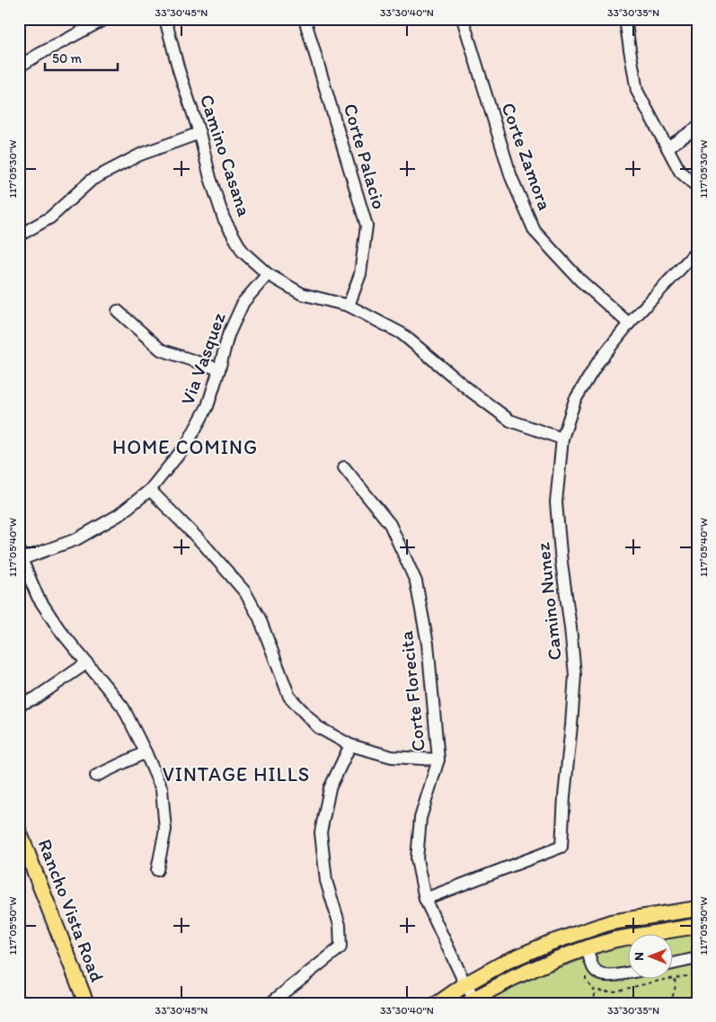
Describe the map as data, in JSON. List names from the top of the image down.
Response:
{
  "streets": {
    "main road": ["Rancho Vista Road"],
    "street": [
      "Camino Casana",
      "Corte Palacio",
      "Corte Zamora",
      "Via Vasquez",
      "Camino Nunez",
      "Corte Florecita"
    ]
  },
  "crossings": [
    ["Camino Casana", "Corte Palacio"],
    ["Camino Casana", "Via Vasquez"],
    ["Camino Casana", "Camino Nunez"],
    ["Corte Zamora", "Camino Nunez"],
    ["Camino Nunez", "Corte Florecita"]
  ],
  "districts": ["HOME COMING", "VINTAGE HILLS"],
  "scale_bar": "50 m",
  "north": "left",
  "coordinates": [
    "33°30'45\"N",
    "33°30'40\"N",
    "33°30'35\"N",
    "117°05'30\"W",
    "117°05'40\"W",
    "117°05'50\"W"
  ]
}
